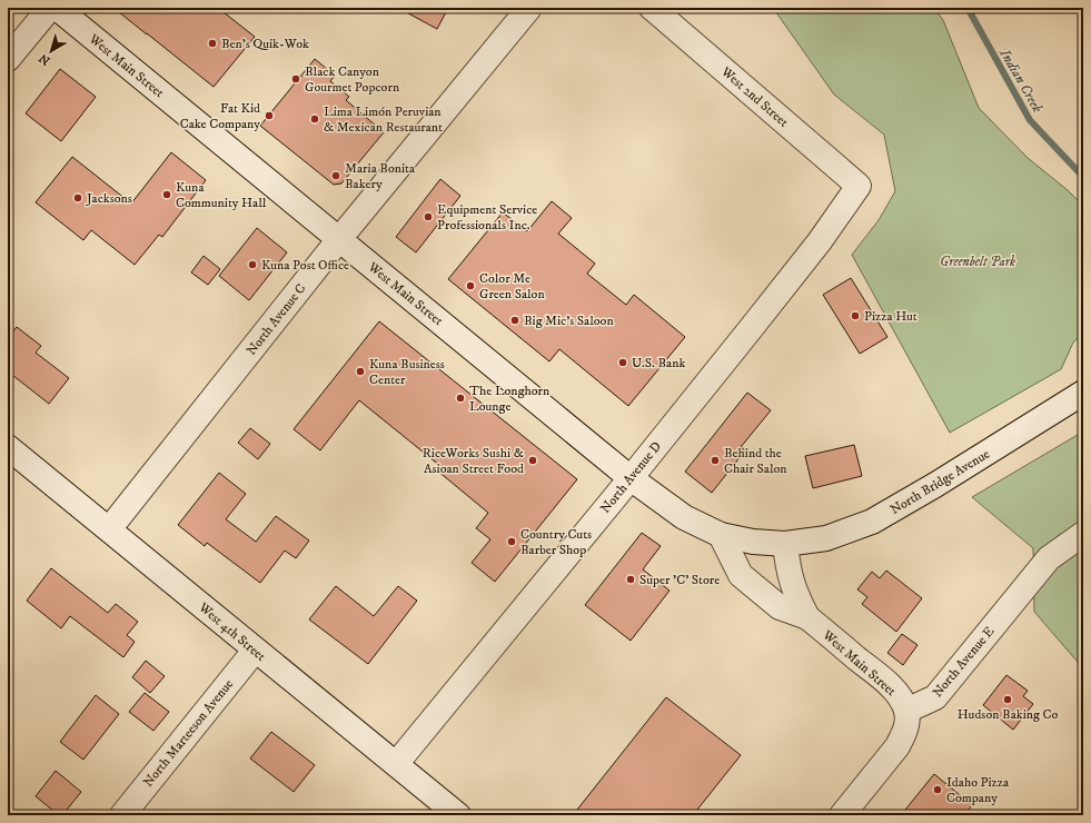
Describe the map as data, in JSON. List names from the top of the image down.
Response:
{
  "streets": {
    "street": [
      "West Main Street",
      "West 2nd Street",
      "North Avenue C",
      "North Avenue D",
      "North Bridge Avenue",
      "West 4th Street",
      "North Avenue E",
      "North Marteeson Avenue"
    ]
  },
  "crossings": [
    ["West Main Street", "North Avenue C"],
    ["West Main Street", "North Avenue D"],
    ["West Main Street", "North Bridge Avenue"],
    ["West Main Street", "North Avenue E"],
    ["West 2nd Street", "North Avenue D"],
    ["North Avenue C", "West 4th Street"],
    ["North Avenue D", "West 4th Street"],
    ["West 4th Street", "North Marteeson Avenue"]
  ],
  "water": ["Indian Creek"],
  "parks": ["Greenbelt Park"],
  "places": [
    "Ben's Quik-Wok",
    "Black Canyon Gourmet Popcorn",
    "Fat Kid Cake Company",
    "Lima Limón Peruvian & Mexican Restaurant",
    "Maria Bonita Bakery",
    "Kuna Community Hall",
    "Jacksons",
    "Equipment Service Professionals Inc.",
    "Kuna Post Office",
    "Color Me Green Salon",
    "Pizza Hut",
    "Big Mic's Saloon",
    "U.S. Bank",
    "Kuna Business Center",
    "The Longhorn Lounge",
    "RiceWorks Sushi & Asioan Street Food",
    "Behind the Chair Salon",
    "Country Cuts Barber Shop",
    "Super 'C' Store",
    "Hudson Baking Co",
    "Idaho Pizza Company"
  ],
  "north": "bottom left"
}
